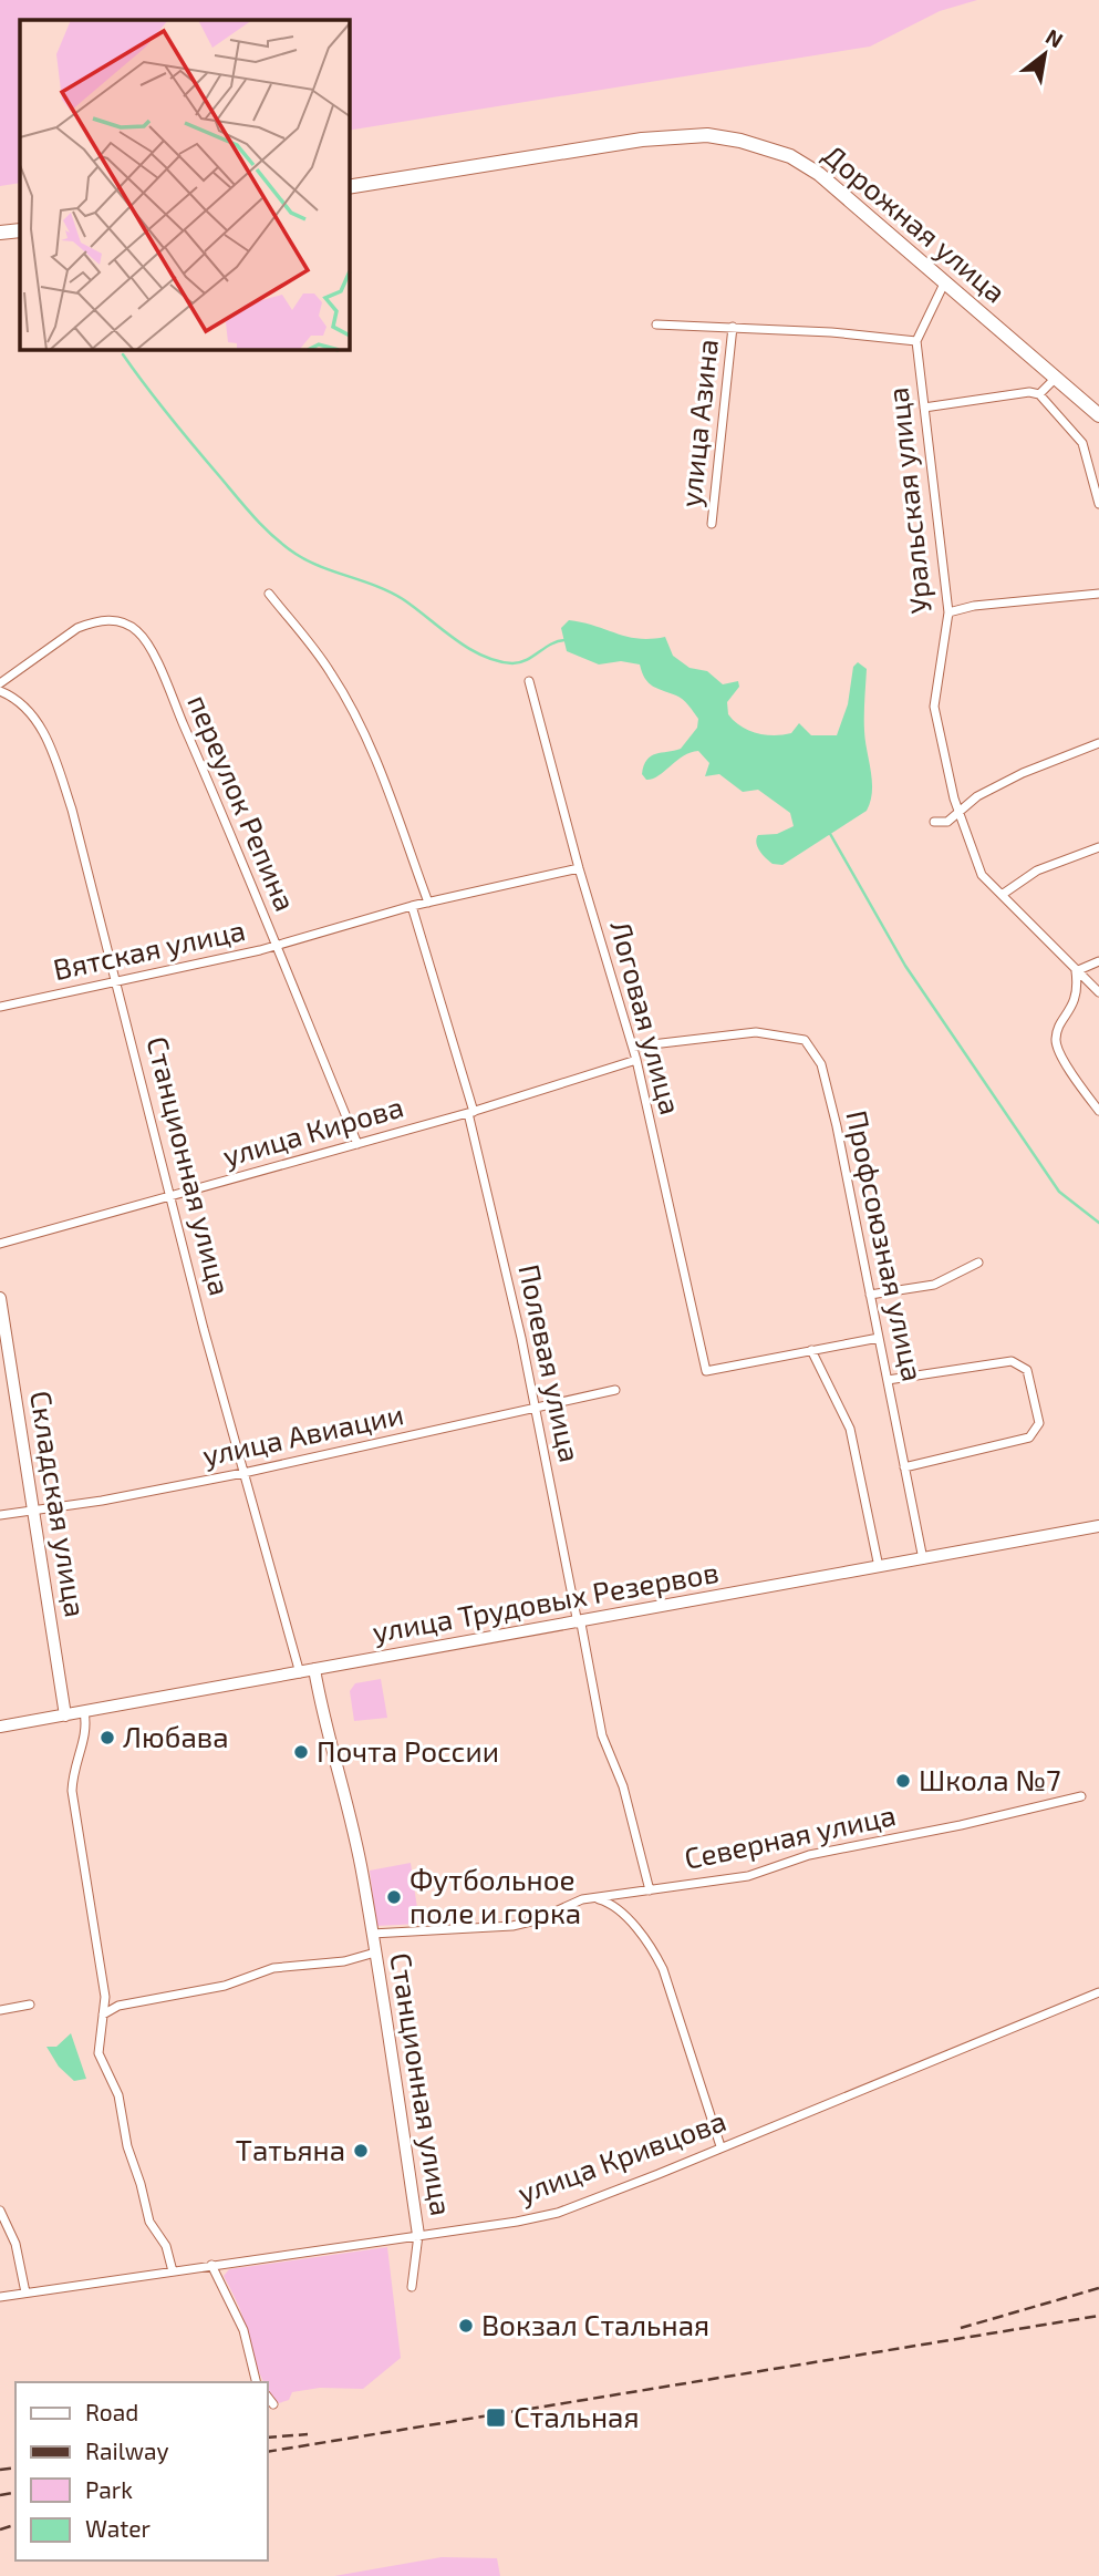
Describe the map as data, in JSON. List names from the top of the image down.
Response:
{
  "streets": {
    "highway": ["Дорожная улица"],
    "main road": ["Станционная улица", "Складская улица", "улица Трудовых Резервов"],
    "street": [
      "улица Азина",
      "Уральская улица",
      "переулок Репина",
      "Вятская улица",
      "Логовая улица",
      "улица Кирова",
      "Профсоюзная улица",
      "Полевая улица",
      "улица Авиации",
      "Северная улица",
      "улица Кривцова"
    ]
  },
  "crossings": [
    ["улица Азина", "Уральская улица"],
    ["переулок Репина", "Вятская улица"],
    ["переулок Репина", "улица Кирова"],
    ["Вятская улица", "Логовая улица"],
    ["Вятская улица", "Станционная улица"],
    ["Вятская улица", "Полевая улица"],
    ["Логовая улица", "улица Кирова"],
    ["Логовая улица", "Профсоюзная улица"],
    ["улица Кирова", "Станционная улица"],
    ["улица Кирова", "Полевая улица"],
    ["Станционная улица", "улица Авиации"],
    ["Станционная улица", "улица Трудовых Резервов"],
    ["Станционная улица", "Северная улица"],
    ["Станционная улица", "улица Кривцова"],
    ["Профсоюзная улица", "улица Трудовых Резервов"],
    ["Полевая улица", "улица Авиации"],
    ["Полевая улица", "улица Трудовых Резервов"],
    ["Полевая улица", "Северная улица"],
    ["улица Авиации", "Складская улица"],
    ["Складская улица", "улица Трудовых Резервов"]
  ],
  "places": {
    "other": [
      "Любава",
      "Почта России",
      "Школа №7",
      "Футбольное поле и горка",
      "Татьяна",
      "Вокзал Стальная"
    ],
    "transit": ["Стальная"]
  },
  "legend": [
    "Road",
    "Railway",
    "Park",
    "Water"
  ],
  "north": "top right"
}
